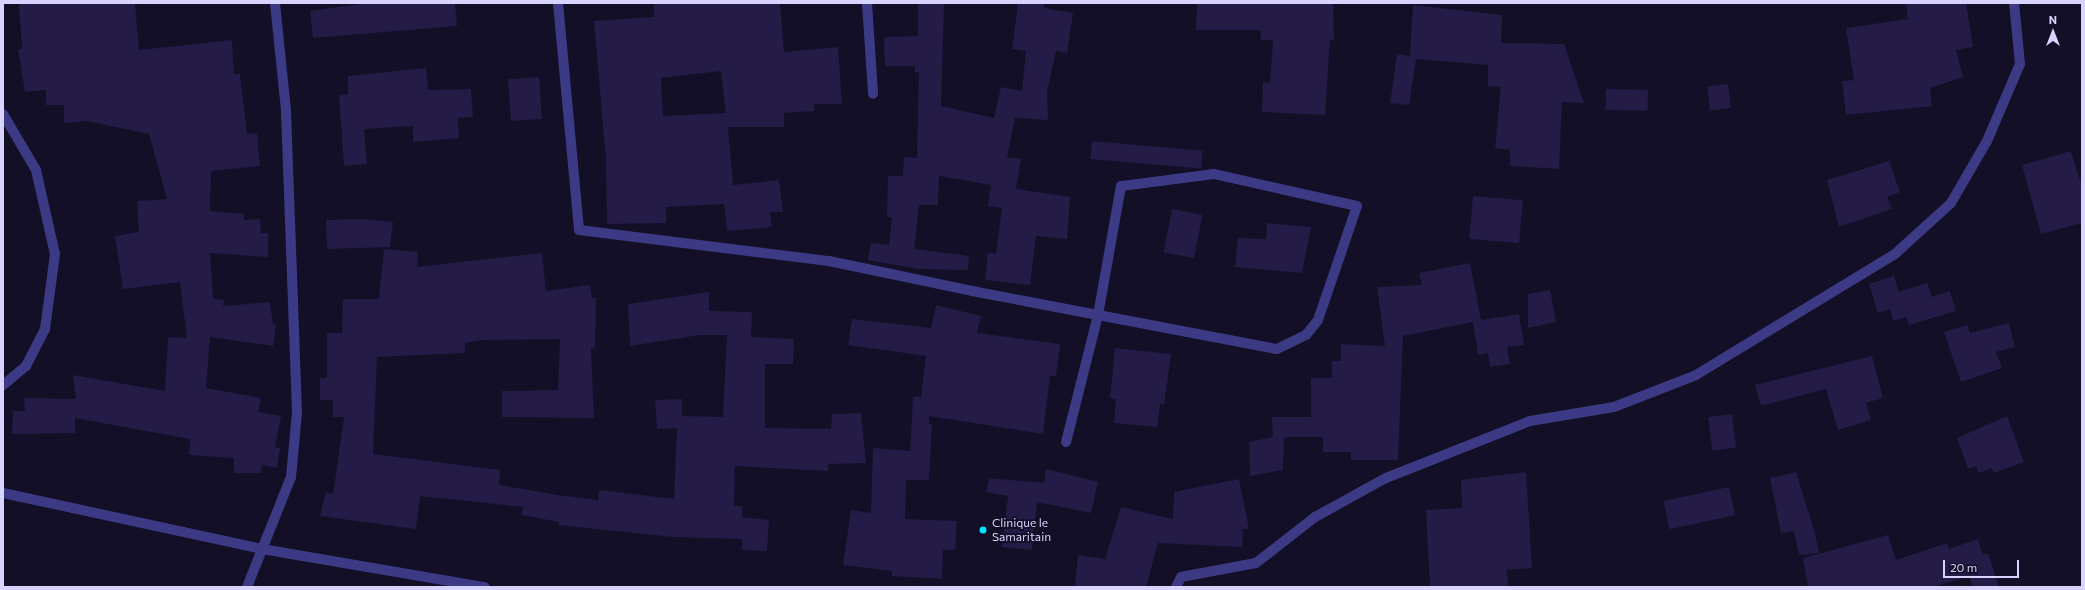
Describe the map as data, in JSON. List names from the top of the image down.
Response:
{
  "places": ["Clinique le Samaritain"],
  "scale_bar": "20 m",
  "north": "top"
}
